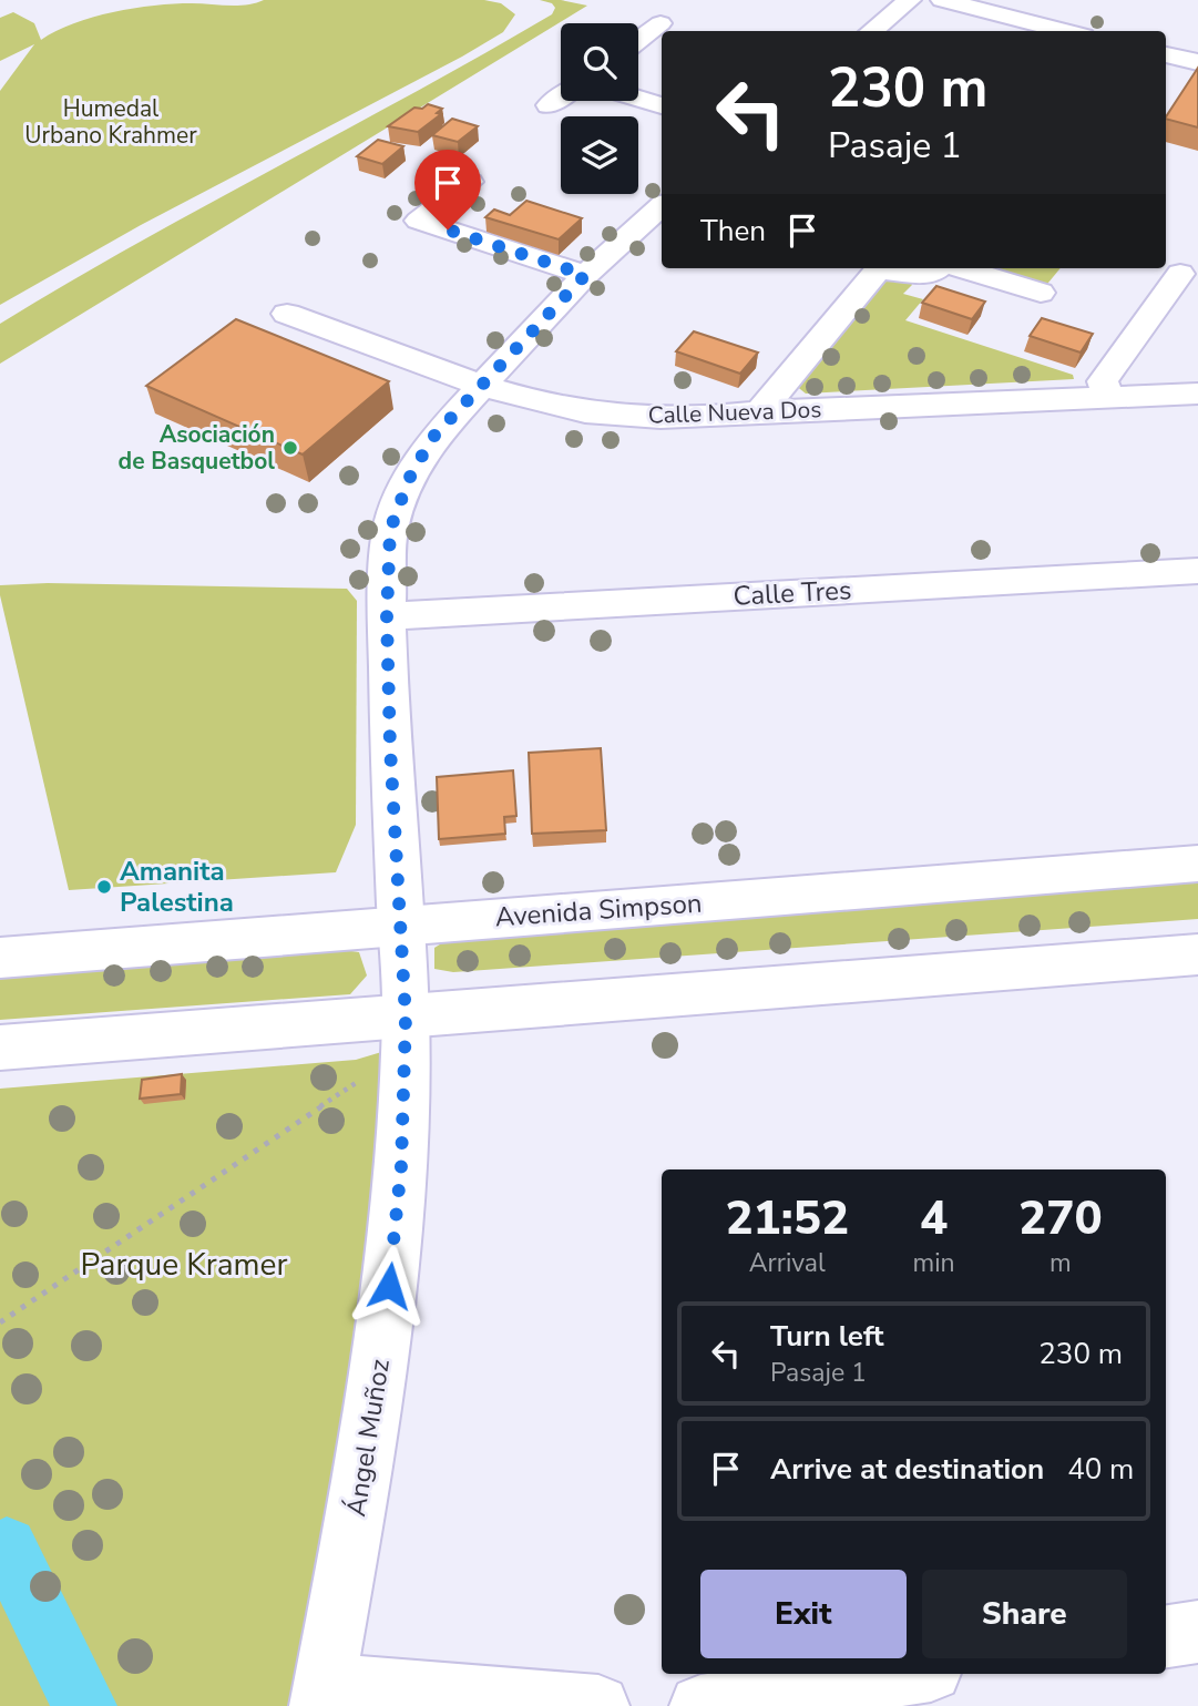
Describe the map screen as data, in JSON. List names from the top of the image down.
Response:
{
  "streets": {
    "street": [
      "Calle Nueva Dos",
      "Calle Tres",
      "Avenida Simpson",
      "Ángel Muñoz"
    ]
  },
  "crossings": [
    ["Calle Nueva Dos", "Ángel Muñoz"],
    ["Calle Tres", "Ángel Muñoz"],
    ["Avenida Simpson", "Ángel Muñoz"]
  ],
  "parks": ["Humedal Urbano Krahmer", "Parque Kramer"],
  "places": ["Asociación de Basquetbol", "Amanita Palestina"],
  "page": {
    "turn": ["230 m", "Pasaje 1"],
    "then": "Then",
    "eta": [
      "21:52",
      "Arrival",
      "4",
      "min",
      "270",
      "m"
    ],
    "list": [
      {
        "name": "Turn left",
        "note": "Pasaje 1",
        "value": "230 m"
      },
      {
        "name": "Arrive at destination",
        "value": "40 m"
      }
    ],
    "buttons": ["Exit", "Share"]
  }
}
